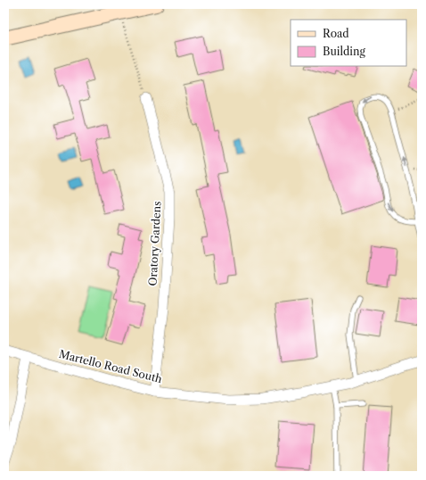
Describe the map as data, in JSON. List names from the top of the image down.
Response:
{
  "streets": {
    "street": ["Oratory Gardens", "Martello Road South"]
  },
  "crossings": [
    ["Oratory Gardens", "Martello Road South"]
  ],
  "legend": ["Road", "Building"]
}
